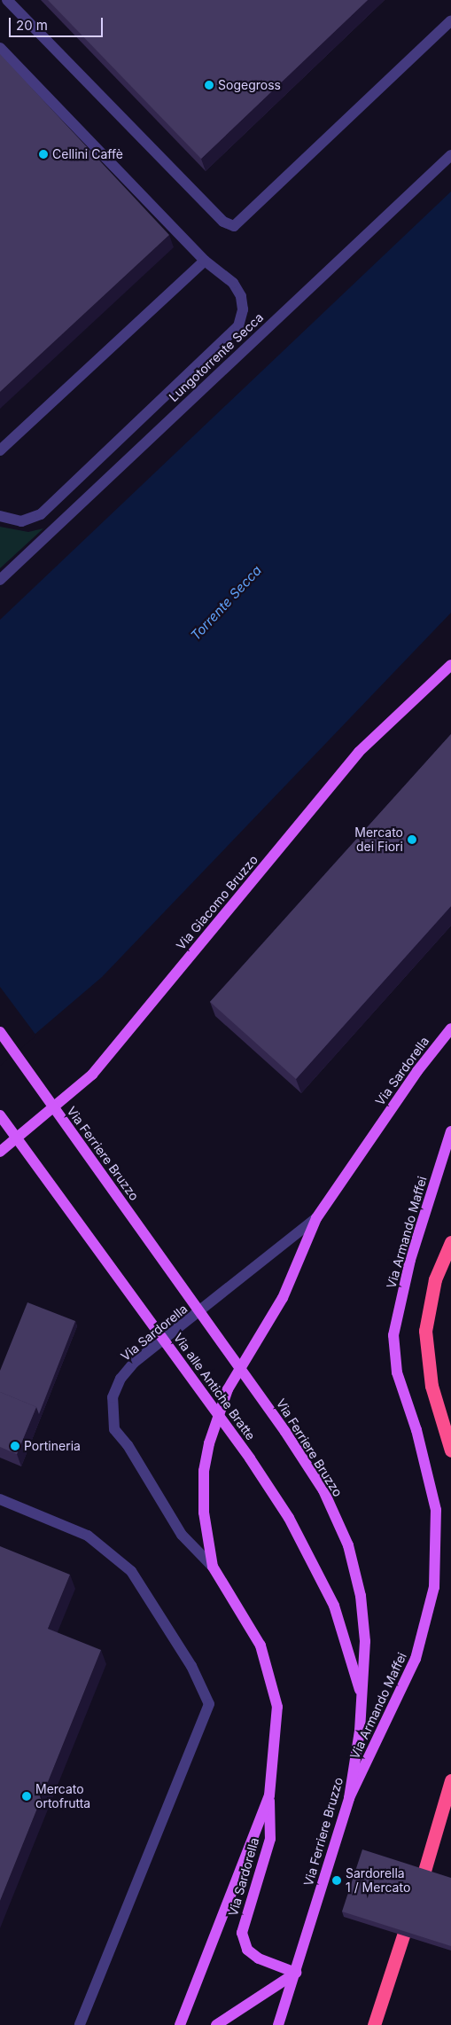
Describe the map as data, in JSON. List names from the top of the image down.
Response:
{
  "streets": {
    "main road": [
      "Via Giacomo Bruzzo",
      "Via Sardorella",
      "Via Ferriere Bruzzo",
      "Via Armando Maffei",
      "Via alle Antiche Bratte"
    ],
    "street": ["Lungotorrente Secca"]
  },
  "crossings": [
    ["Via Sardorella", "Via Ferriere Bruzzo"],
    ["Via Ferriere Bruzzo", "Via Armando Maffei"],
    ["Via Ferriere Bruzzo", "Via alle Antiche Bratte"]
  ],
  "water": ["Torrente Secca"],
  "places": [
    "Sogegross",
    "Cellini Caffè",
    "Mercato dei Fiori",
    "Portineria",
    "Mercato ortofrutta",
    "Sardorella 1 / Mercato"
  ],
  "scale_bar": "20 m"
}
